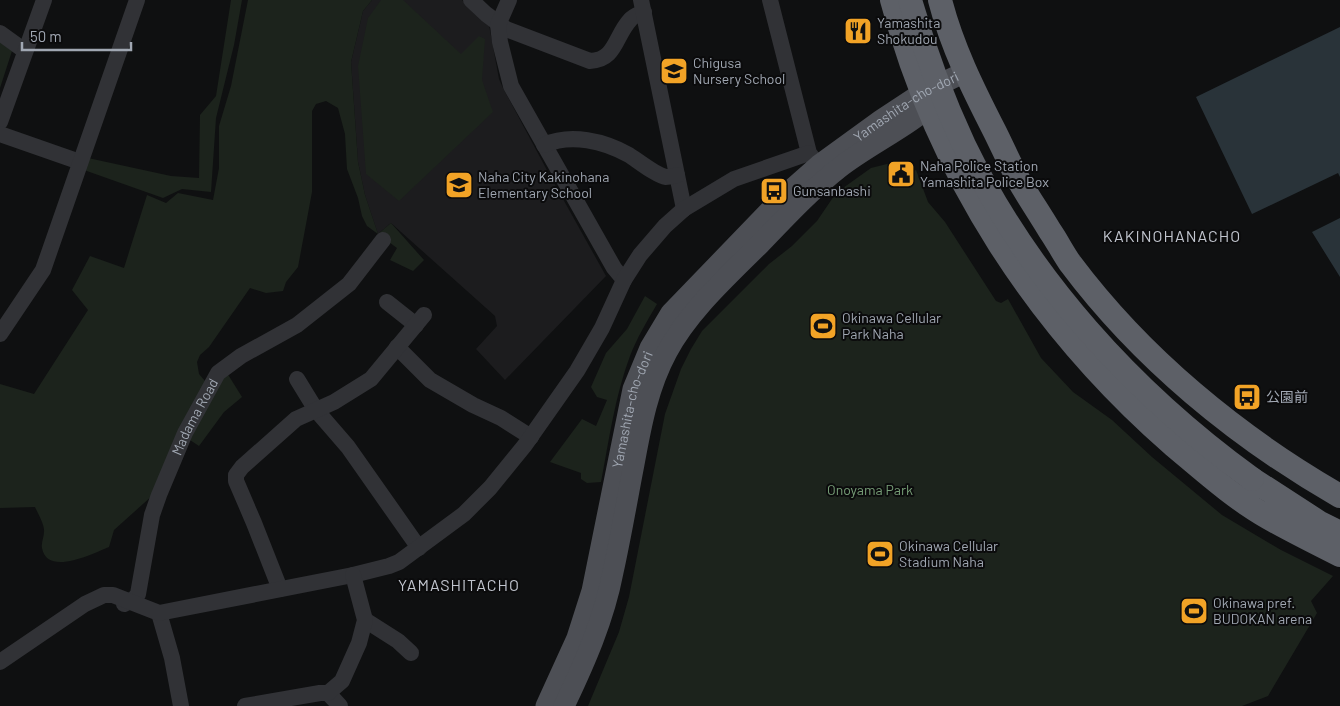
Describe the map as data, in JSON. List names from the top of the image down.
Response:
{
  "streets": {
    "main road": ["Yamashita-cho-dori"],
    "street": ["Madama Road"]
  },
  "districts": ["KAKINOHANACHO", "YAMASHITACHO"],
  "parks": ["Onoyama Park"],
  "places": {
    "restaurant": ["Yamashita Shokudou"],
    "school or university": ["Chigusa Nursery School", "Naha City Kakinohana Elementary School"],
    "public building": ["Naha Police Station Yamashita Police Box"],
    "bus stop": ["Gunsanbashi", "公園前"],
    "sports": ["Okinawa Cellular Park Naha", "Okinawa Cellular Stadium Naha", "Okinawa pref. BUDOKAN arena"]
  },
  "scale_bar": "50 m"
}
